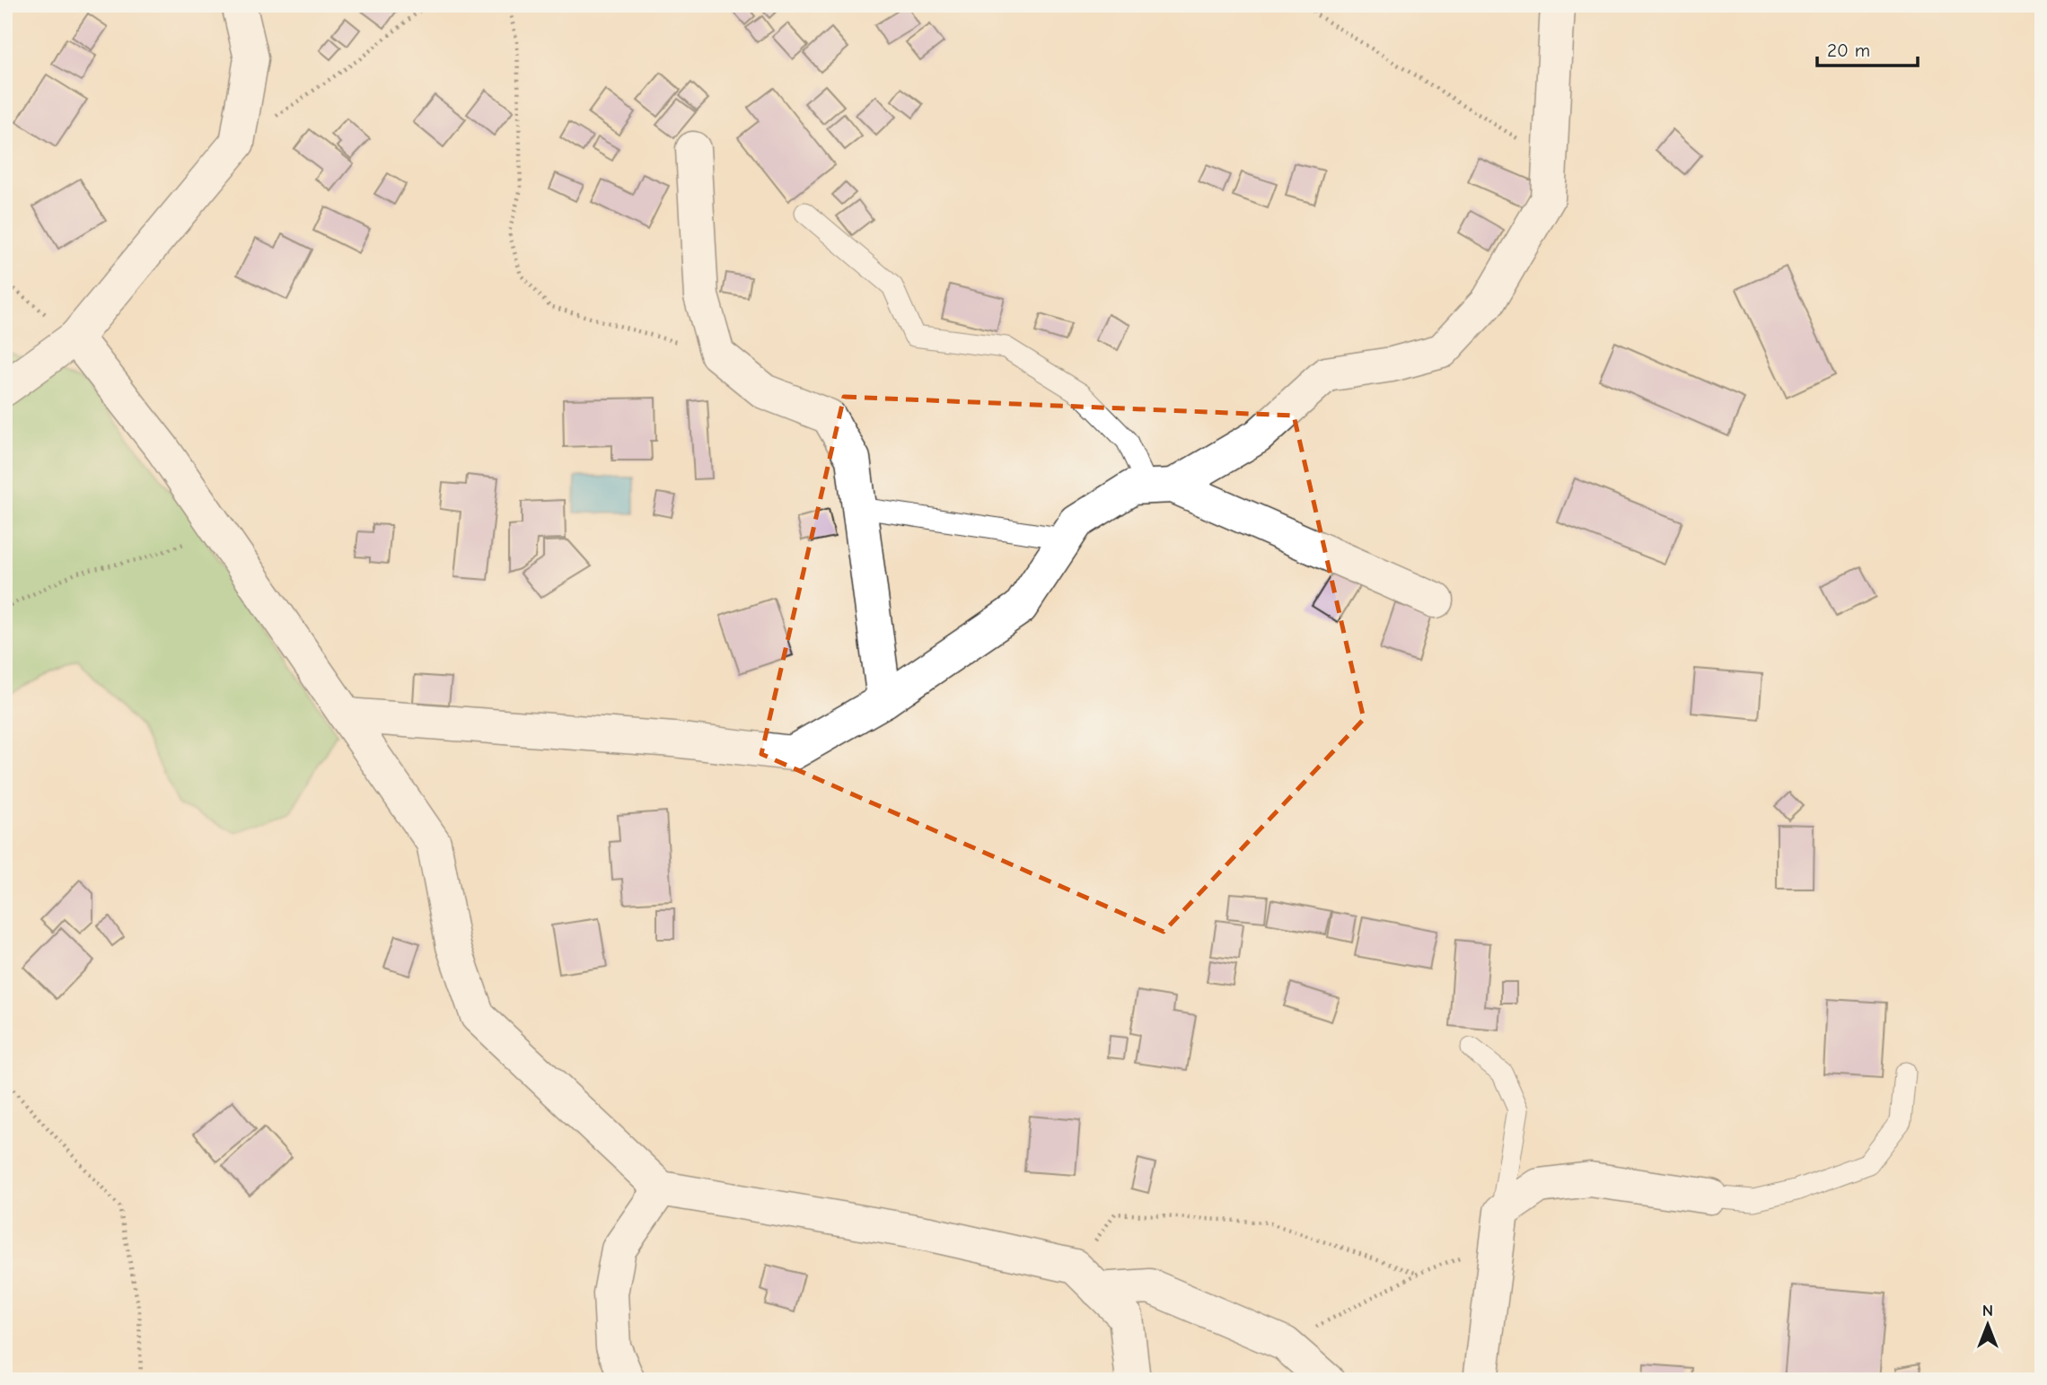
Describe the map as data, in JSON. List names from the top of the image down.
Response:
{
  "scale_bar": "20 m",
  "north": "top"
}
